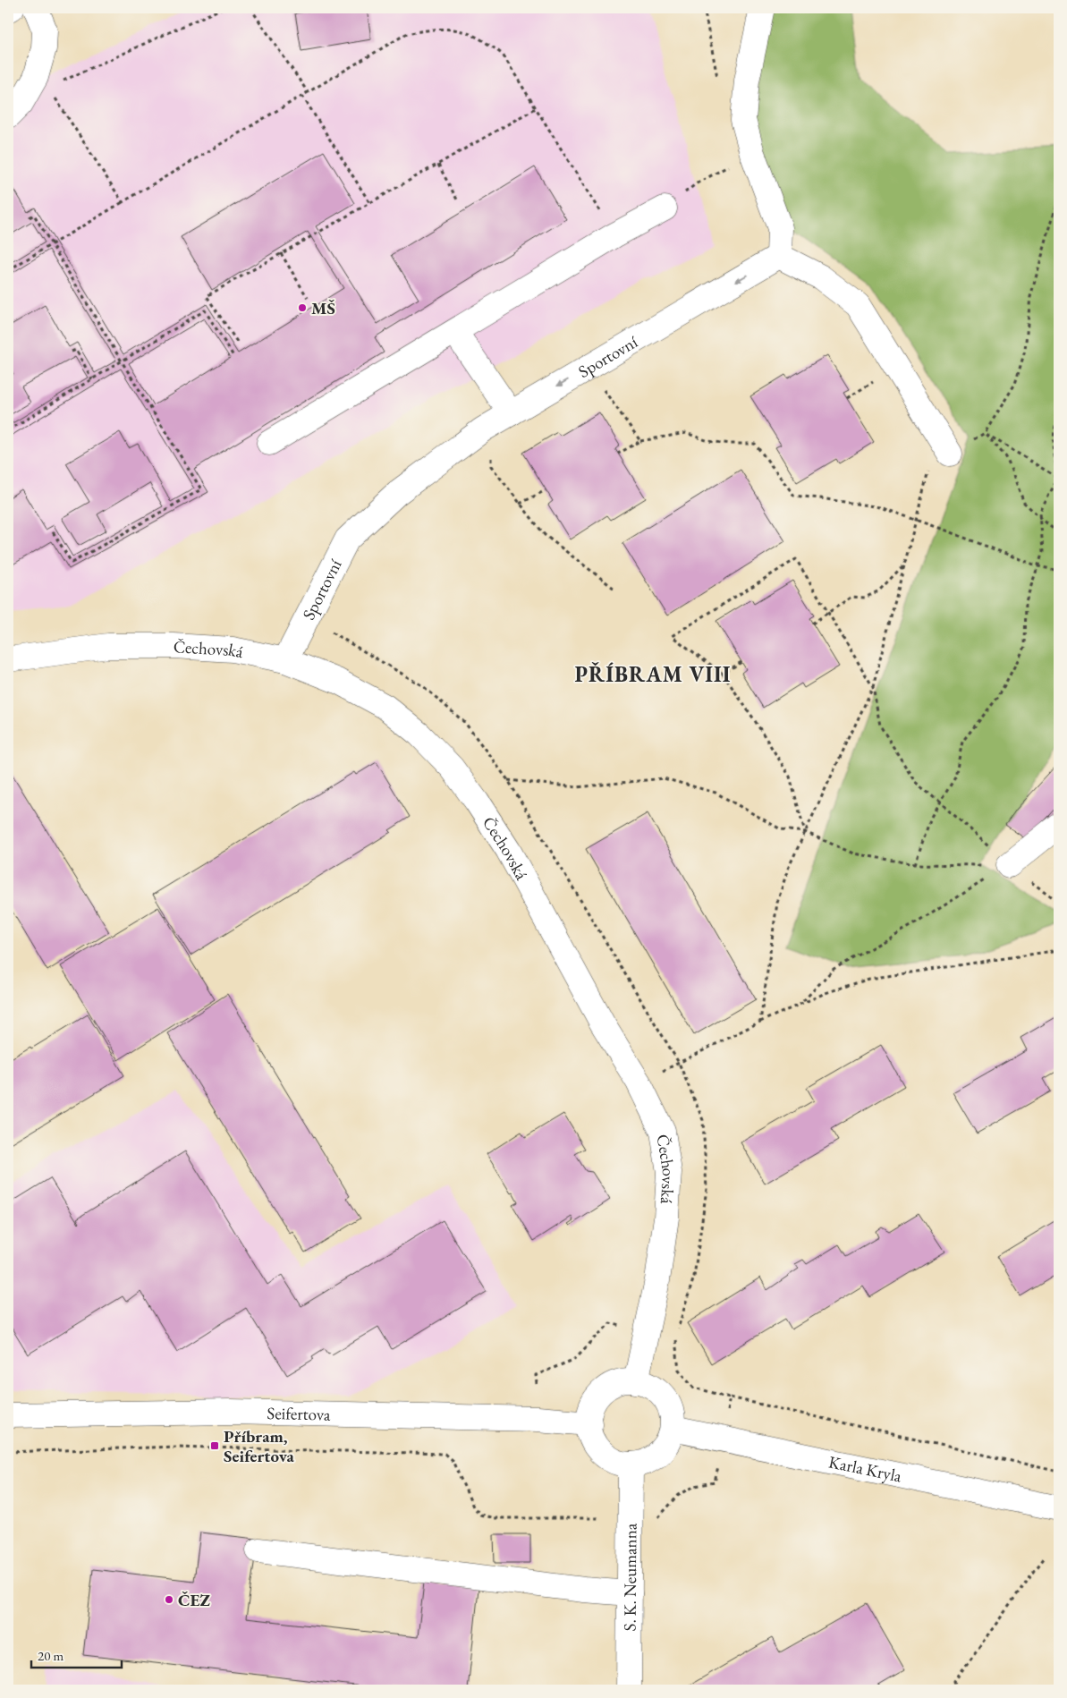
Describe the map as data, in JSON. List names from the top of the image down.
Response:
{
  "streets": {
    "street": [
      "Sportovní",
      "Čechovská",
      "Seifertova",
      "Karla Kryla",
      "S. K. Neumanna"
    ]
  },
  "crossings": [
    ["Sportovní", "Čechovská"],
    ["Čechovská", "Seifertova"],
    ["Čechovská", "Karla Kryla"],
    ["Čechovská", "S. K. Neumanna"],
    ["Seifertova", "Karla Kryla"],
    ["Seifertova", "S. K. Neumanna"],
    ["Karla Kryla", "S. K. Neumanna"]
  ],
  "districts": ["PŘÍBRAM VIII"],
  "places": {
    "other": ["MŠ", "ČEZ"],
    "transit": ["Příbram, Seifertova"]
  },
  "scale_bar": "20 m"
}
